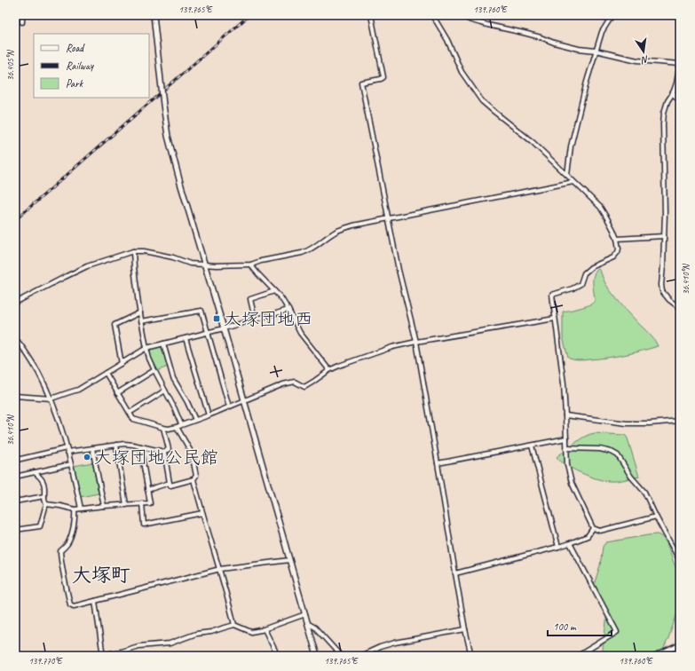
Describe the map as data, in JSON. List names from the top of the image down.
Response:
{
  "districts": ["大塚町"],
  "places": {
    "transit": ["大塚団地西"],
    "other": ["大塚団地公民館"]
  },
  "legend": ["Road", "Railway", "Park"],
  "scale_bar": "100 m",
  "north": "bottom",
  "coordinates": [
    "139.765°E",
    "139.760°E",
    "36.405°N",
    "36.410°N",
    "139.770°E"
  ]
}
